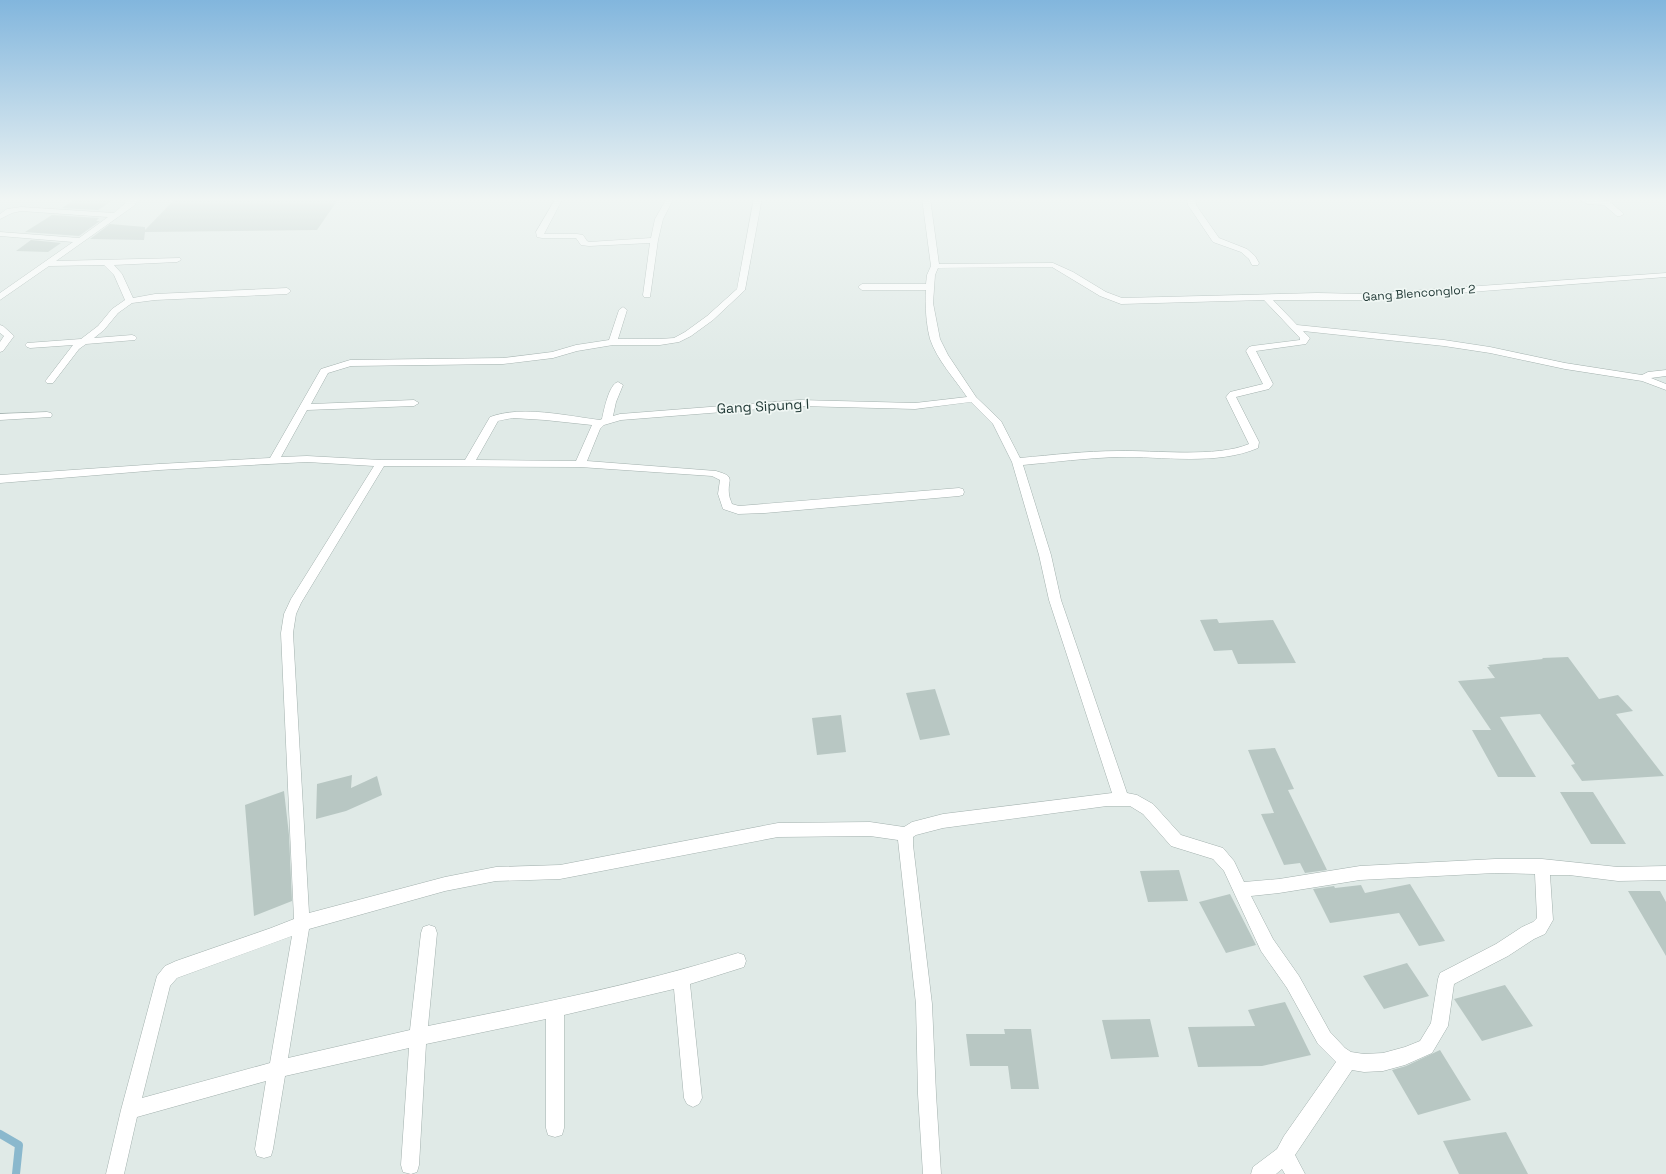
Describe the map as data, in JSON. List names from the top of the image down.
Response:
{
  "streets": {
    "street": ["Gang Blenconglor 2", "Gang Sipung I"]
  }
}
